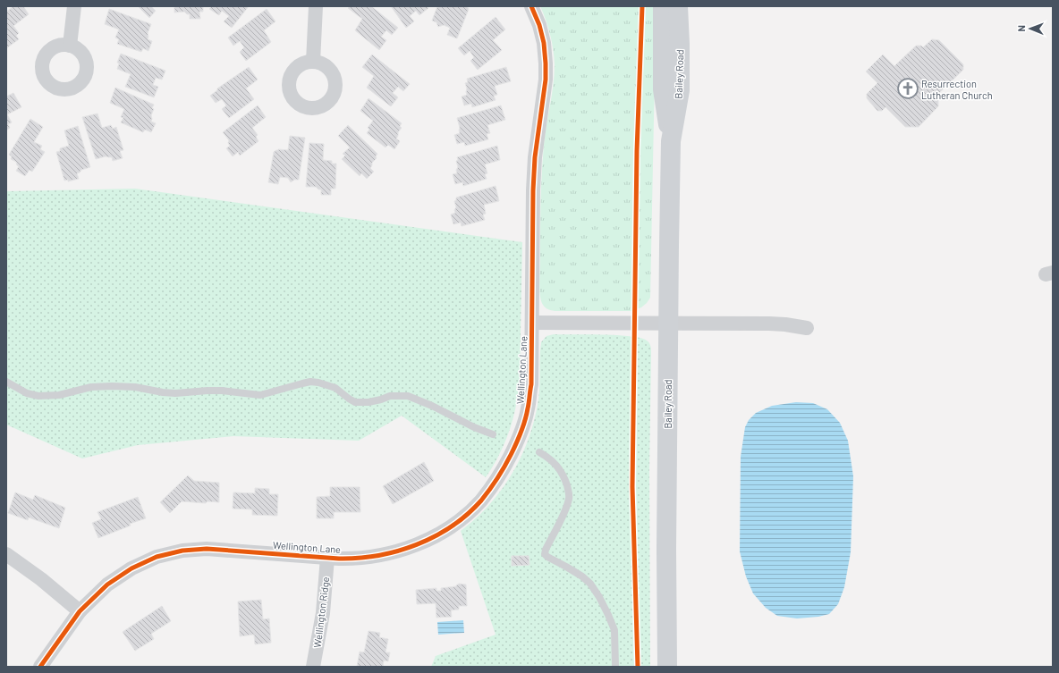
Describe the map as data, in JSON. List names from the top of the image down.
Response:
{
  "streets": {
    "main road": ["Bailey Road"],
    "street": ["Wellington Lane", "Wellington Ridge"]
  },
  "crossings": [
    ["Bailey Road", "Wellington Lane"],
    ["Wellington Lane", "Wellington Ridge"]
  ],
  "places": {
    "church": ["Resurrection Lutheran Church"]
  },
  "north": "left"
}
